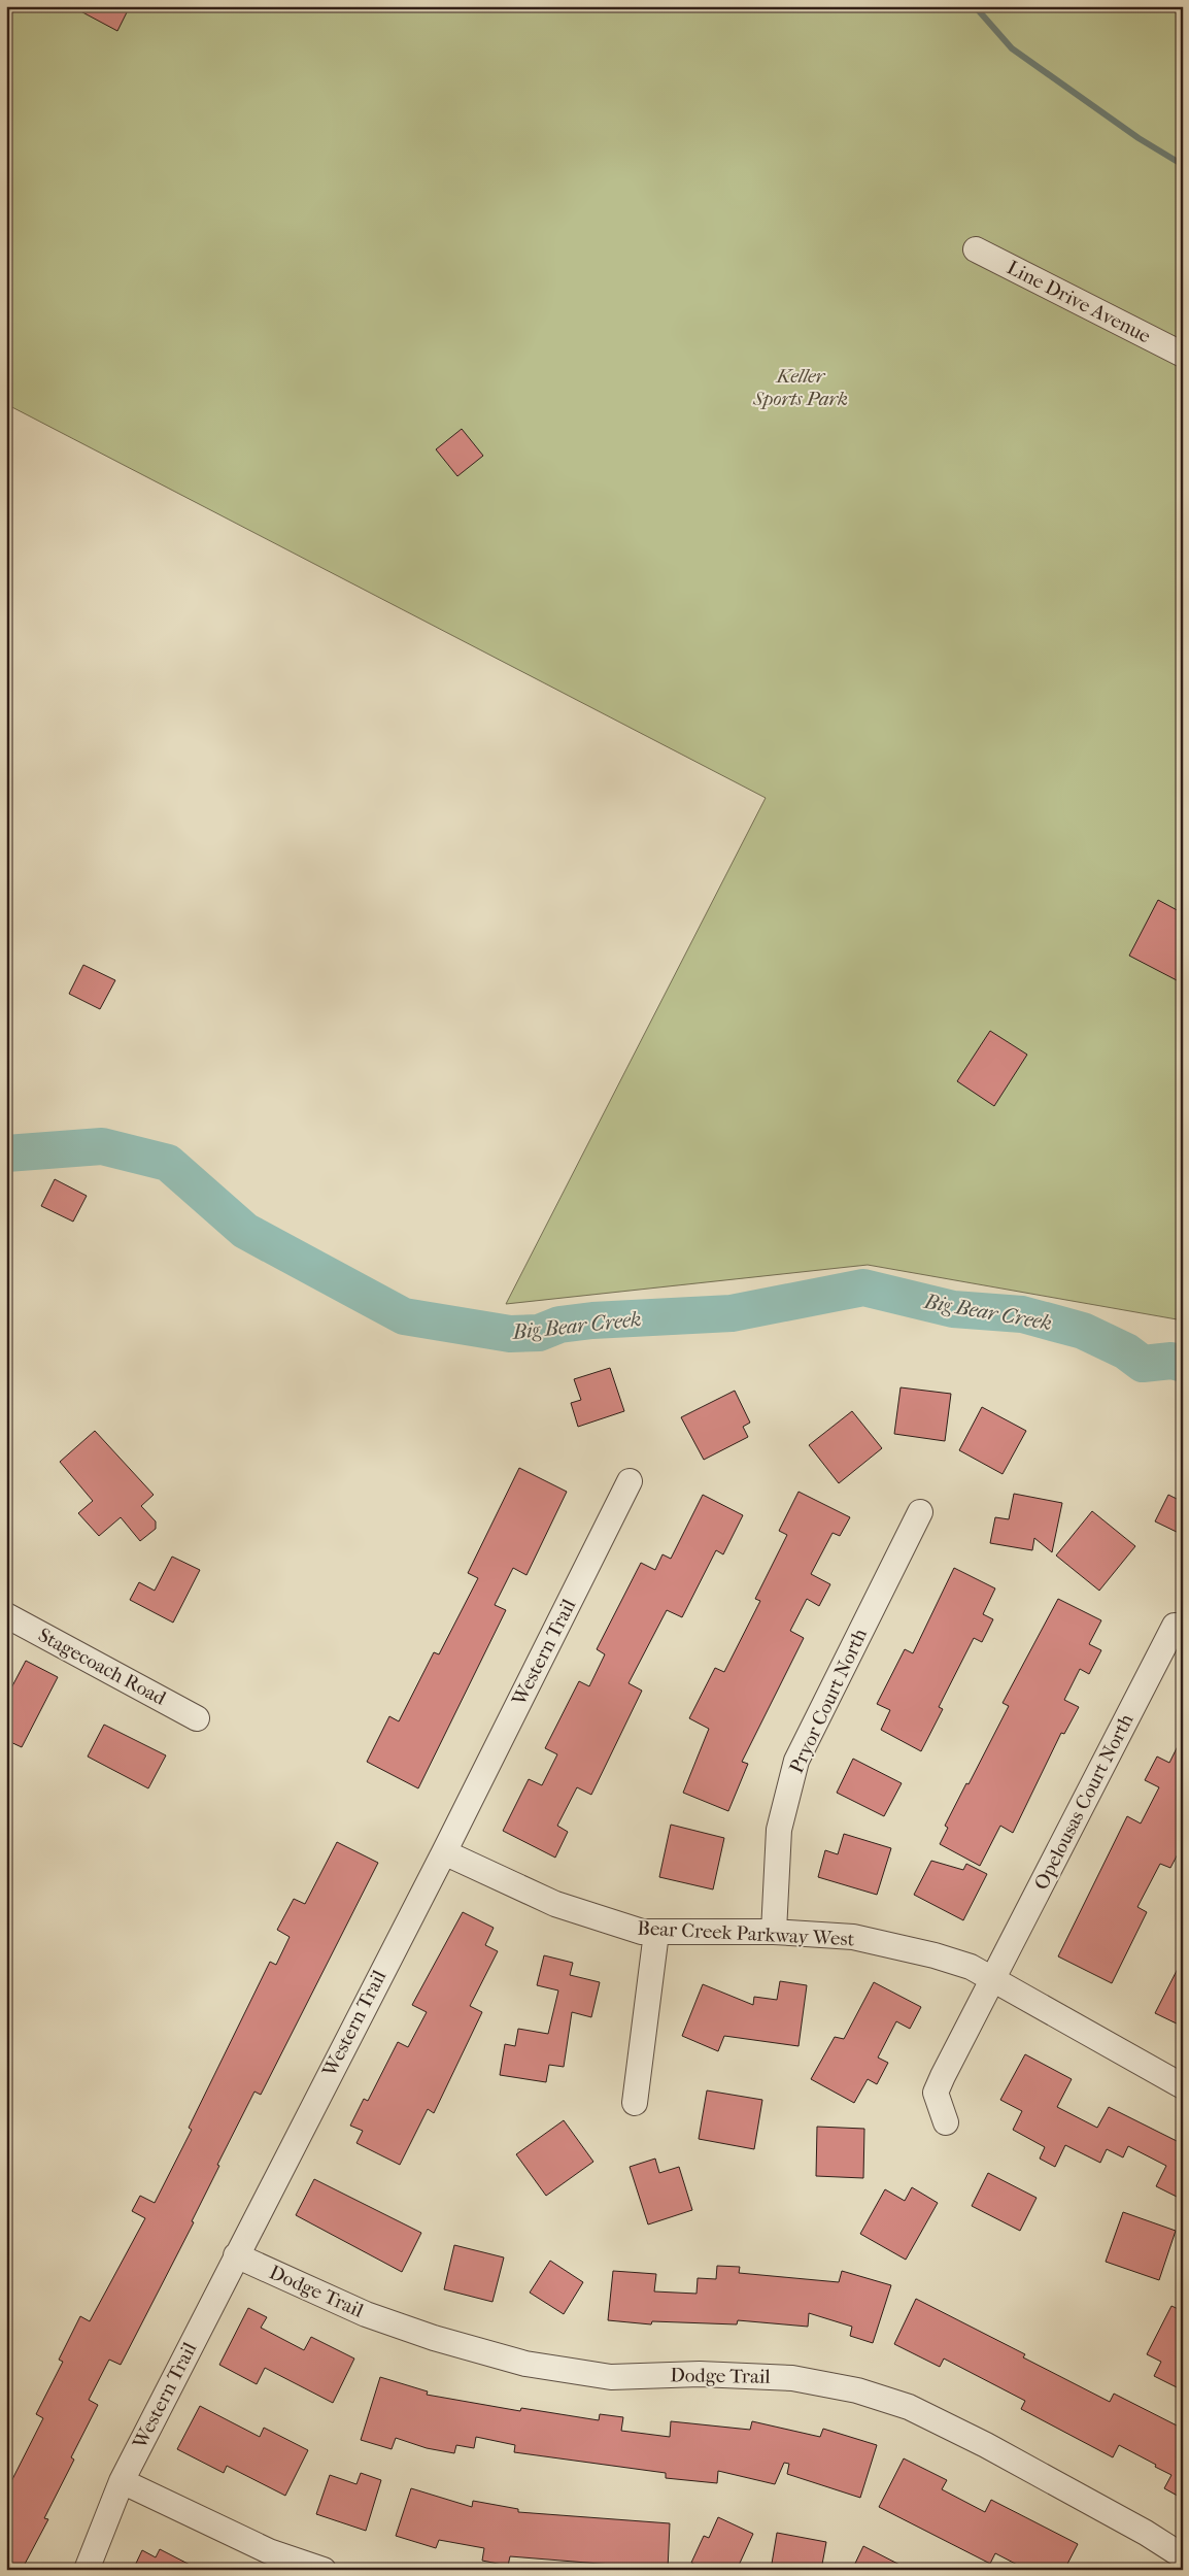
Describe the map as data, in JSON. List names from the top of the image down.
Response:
{
  "streets": {
    "street": [
      "Line Drive Avenue",
      "Western Trail",
      "Stagecoach Road",
      "Pryor Court North",
      "Opelousas Court North",
      "Bear Creek Parkway West",
      "Dodge Trail"
    ]
  },
  "crossings": [
    ["Western Trail", "Bear Creek Parkway West"],
    ["Western Trail", "Dodge Trail"],
    ["Pryor Court North", "Bear Creek Parkway West"],
    ["Opelousas Court North", "Bear Creek Parkway West"]
  ],
  "water": ["Big Bear Creek"],
  "parks": ["Keller Sports Park"]
}
